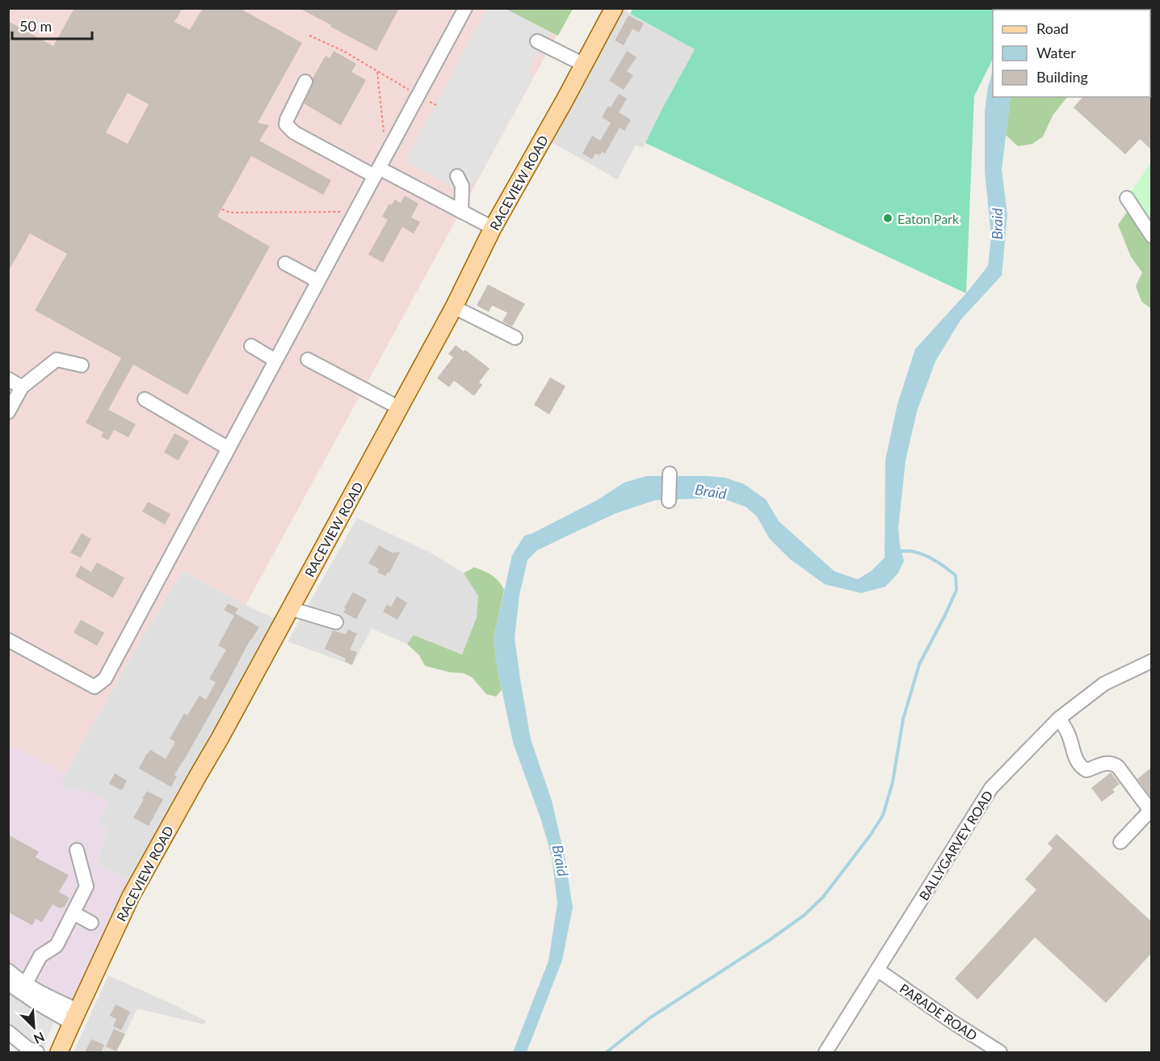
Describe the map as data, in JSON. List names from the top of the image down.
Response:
{
  "streets": {
    "main road": ["RACEVIEW ROAD"],
    "street": ["BALLYGARVEY ROAD", "PARADE ROAD"]
  },
  "crossings": [
    ["BALLYGARVEY ROAD", "PARADE ROAD"]
  ],
  "water": ["Braid"],
  "places": ["Eaton Park"],
  "legend": ["Road", "Water", "Building"],
  "scale_bar": "50 m",
  "north": "bottom right"
}
